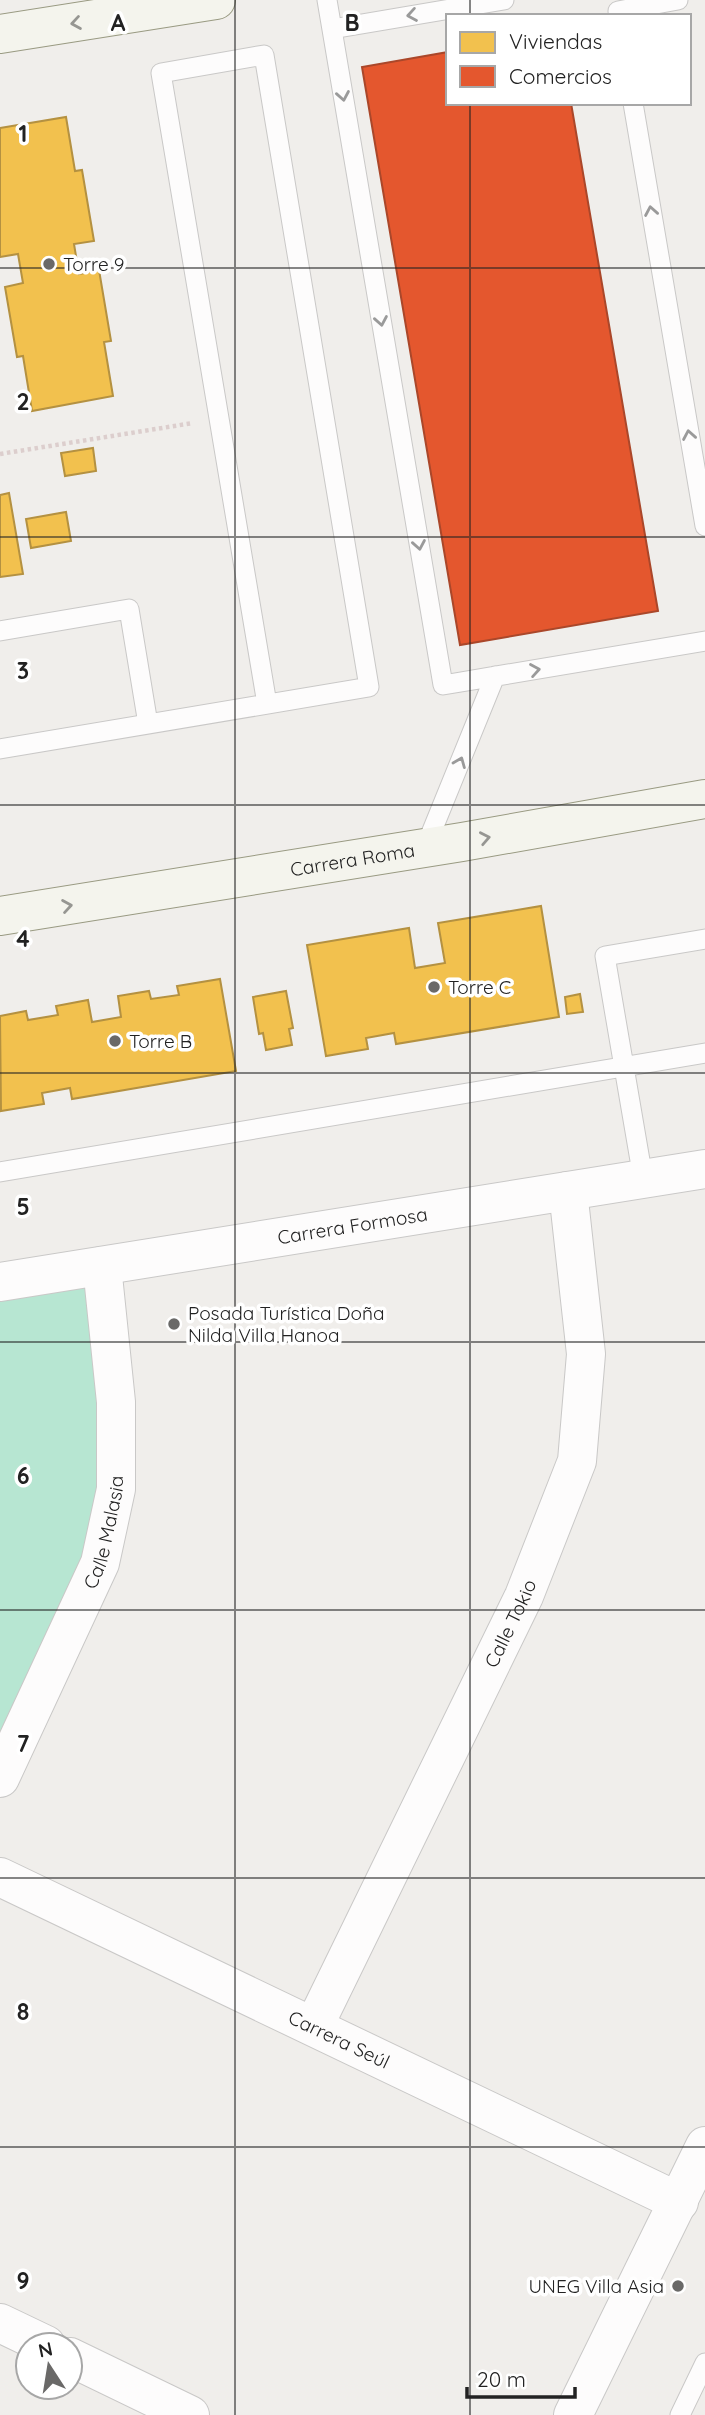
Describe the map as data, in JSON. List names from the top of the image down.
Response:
{
  "streets": {
    "street": [
      "Carrera Roma",
      "Carrera Formosa",
      "Calle Malasia",
      "Calle Tokio",
      "Carrera Seúl"
    ]
  },
  "crossings": [
    ["Carrera Formosa", "Calle Malasia"],
    ["Carrera Formosa", "Calle Tokio"],
    ["Calle Tokio", "Carrera Seúl"]
  ],
  "one_way": ["Carrera Roma"],
  "places": [
    "Torre 9",
    "Torre C",
    "Torre B",
    "Posada Turística Doña Nilda Villa Hanoa",
    "UNEG Villa Asia"
  ],
  "legend": ["Viviendas", "Comercios"],
  "scale_bar": "20 m",
  "north": "top",
  "grid": {
    "columns": ["A", "B"],
    "rows": [
      "1",
      "2",
      "3",
      "4",
      "5",
      "6",
      "7",
      "8",
      "9"
    ]
  }
}
